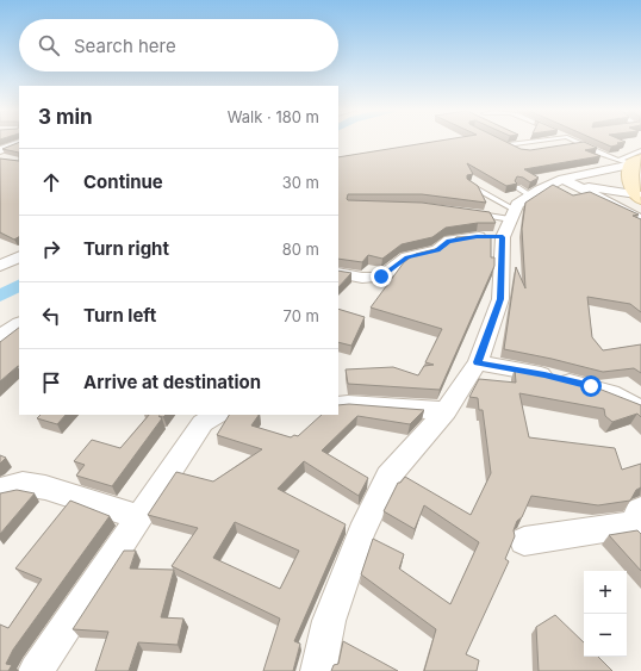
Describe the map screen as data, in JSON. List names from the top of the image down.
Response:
{
  "page": {
    "search": "Search here",
    "heading": ["3 min", "Walk · 180 m"],
    "list": [
      ["Continue", "30 m"],
      ["Turn right", "80 m"],
      ["Turn left", "70 m"],
      "Arrive at destination"
    ],
    "map_buttons": ["+", "−"]
  }
}
